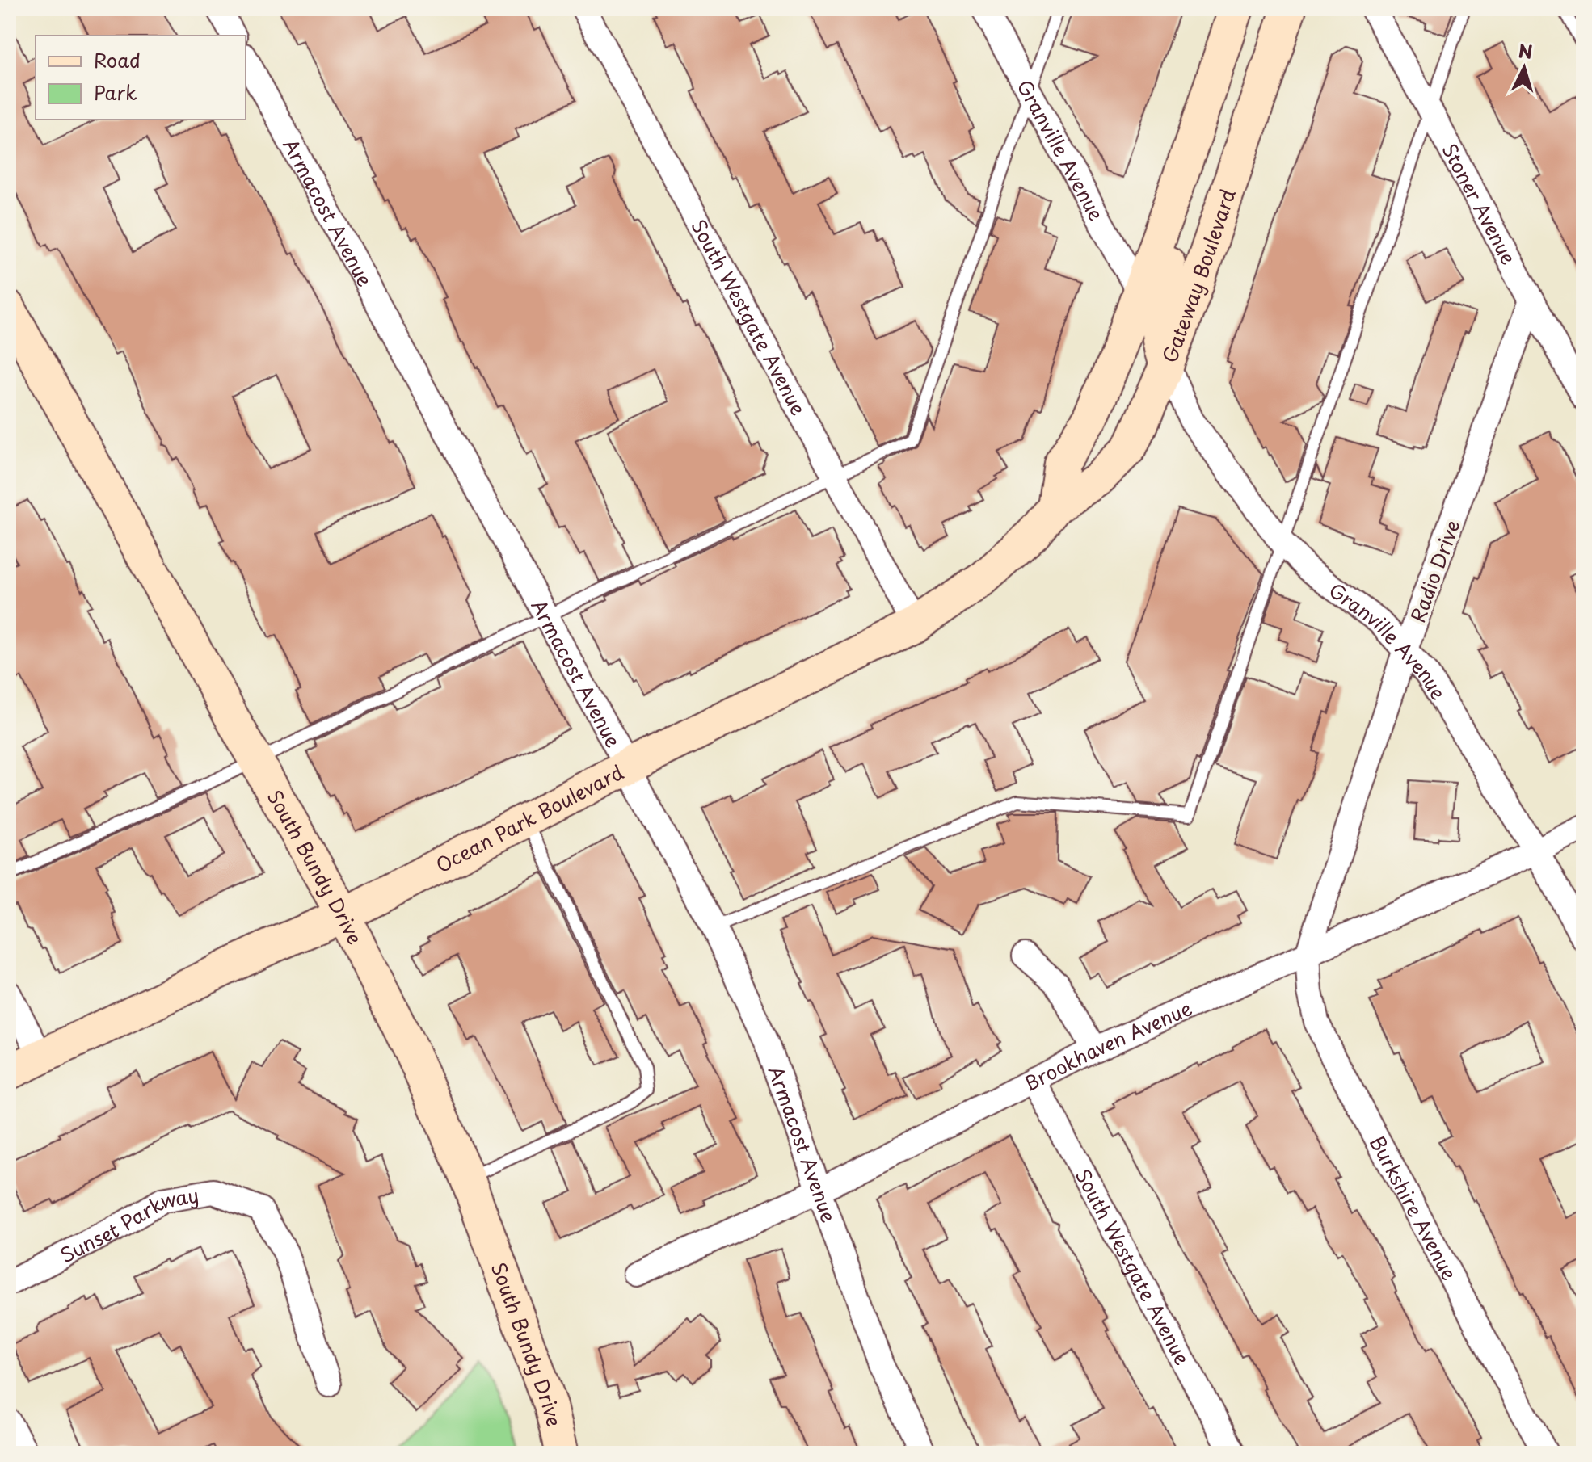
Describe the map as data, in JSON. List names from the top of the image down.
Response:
{
  "streets": {
    "main road": ["Gateway Boulevard", "Ocean Park Boulevard", "South Bundy Drive"],
    "street": [
      "Granville Avenue",
      "Stoner Avenue",
      "Armacost Avenue",
      "South Westgate Avenue",
      "Radio Drive",
      "Brookhaven Avenue",
      "Burkshire Avenue",
      "Sunset Parkway"
    ]
  },
  "crossings": [
    ["Granville Avenue", "Gateway Boulevard"],
    ["Granville Avenue", "Radio Drive"],
    ["Granville Avenue", "Brookhaven Avenue"],
    ["Stoner Avenue", "Radio Drive"],
    ["Armacost Avenue", "Ocean Park Boulevard"],
    ["Armacost Avenue", "Brookhaven Avenue"],
    ["Gateway Boulevard", "Ocean Park Boulevard"],
    ["South Westgate Avenue", "Ocean Park Boulevard"],
    ["South Westgate Avenue", "Brookhaven Avenue"],
    ["Radio Drive", "Brookhaven Avenue"],
    ["Radio Drive", "Burkshire Avenue"],
    ["Ocean Park Boulevard", "South Bundy Drive"],
    ["Brookhaven Avenue", "Burkshire Avenue"]
  ],
  "legend": ["Road", "Park"],
  "north": "top"
}
